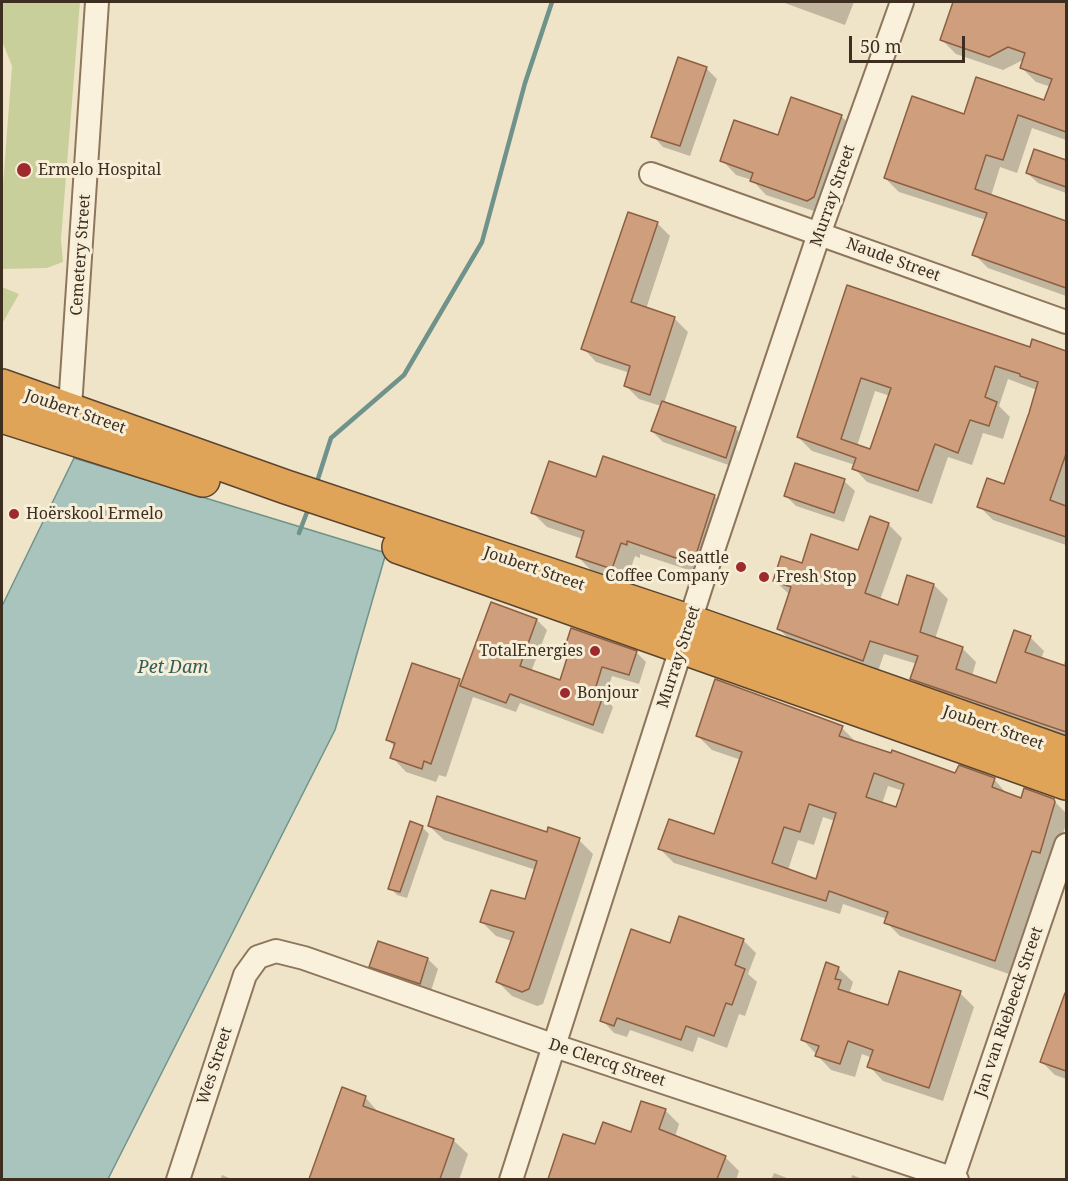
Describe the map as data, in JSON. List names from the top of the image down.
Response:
{
  "streets": {
    "highway": ["Joubert Street"],
    "street": [
      "Murray Street",
      "Cemetery Street",
      "Naude Street",
      "Jan van Riebeeck Street",
      "De Clercq Street",
      "Wes Street"
    ]
  },
  "crossings": [
    ["Murray Street", "Naude Street"],
    ["Murray Street", "Joubert Street"],
    ["Murray Street", "De Clercq Street"],
    ["Cemetery Street", "Joubert Street"],
    ["Jan van Riebeeck Street", "De Clercq Street"],
    ["De Clercq Street", "Wes Street"]
  ],
  "water": ["Pet Dam"],
  "places": [
    "Ermelo Hospital",
    "Hoërskool Ermelo",
    "Seattle Coffee Company",
    "Fresh Stop",
    "TotalEnergies",
    "Bonjour"
  ],
  "scale_bar": "50 m"
}
